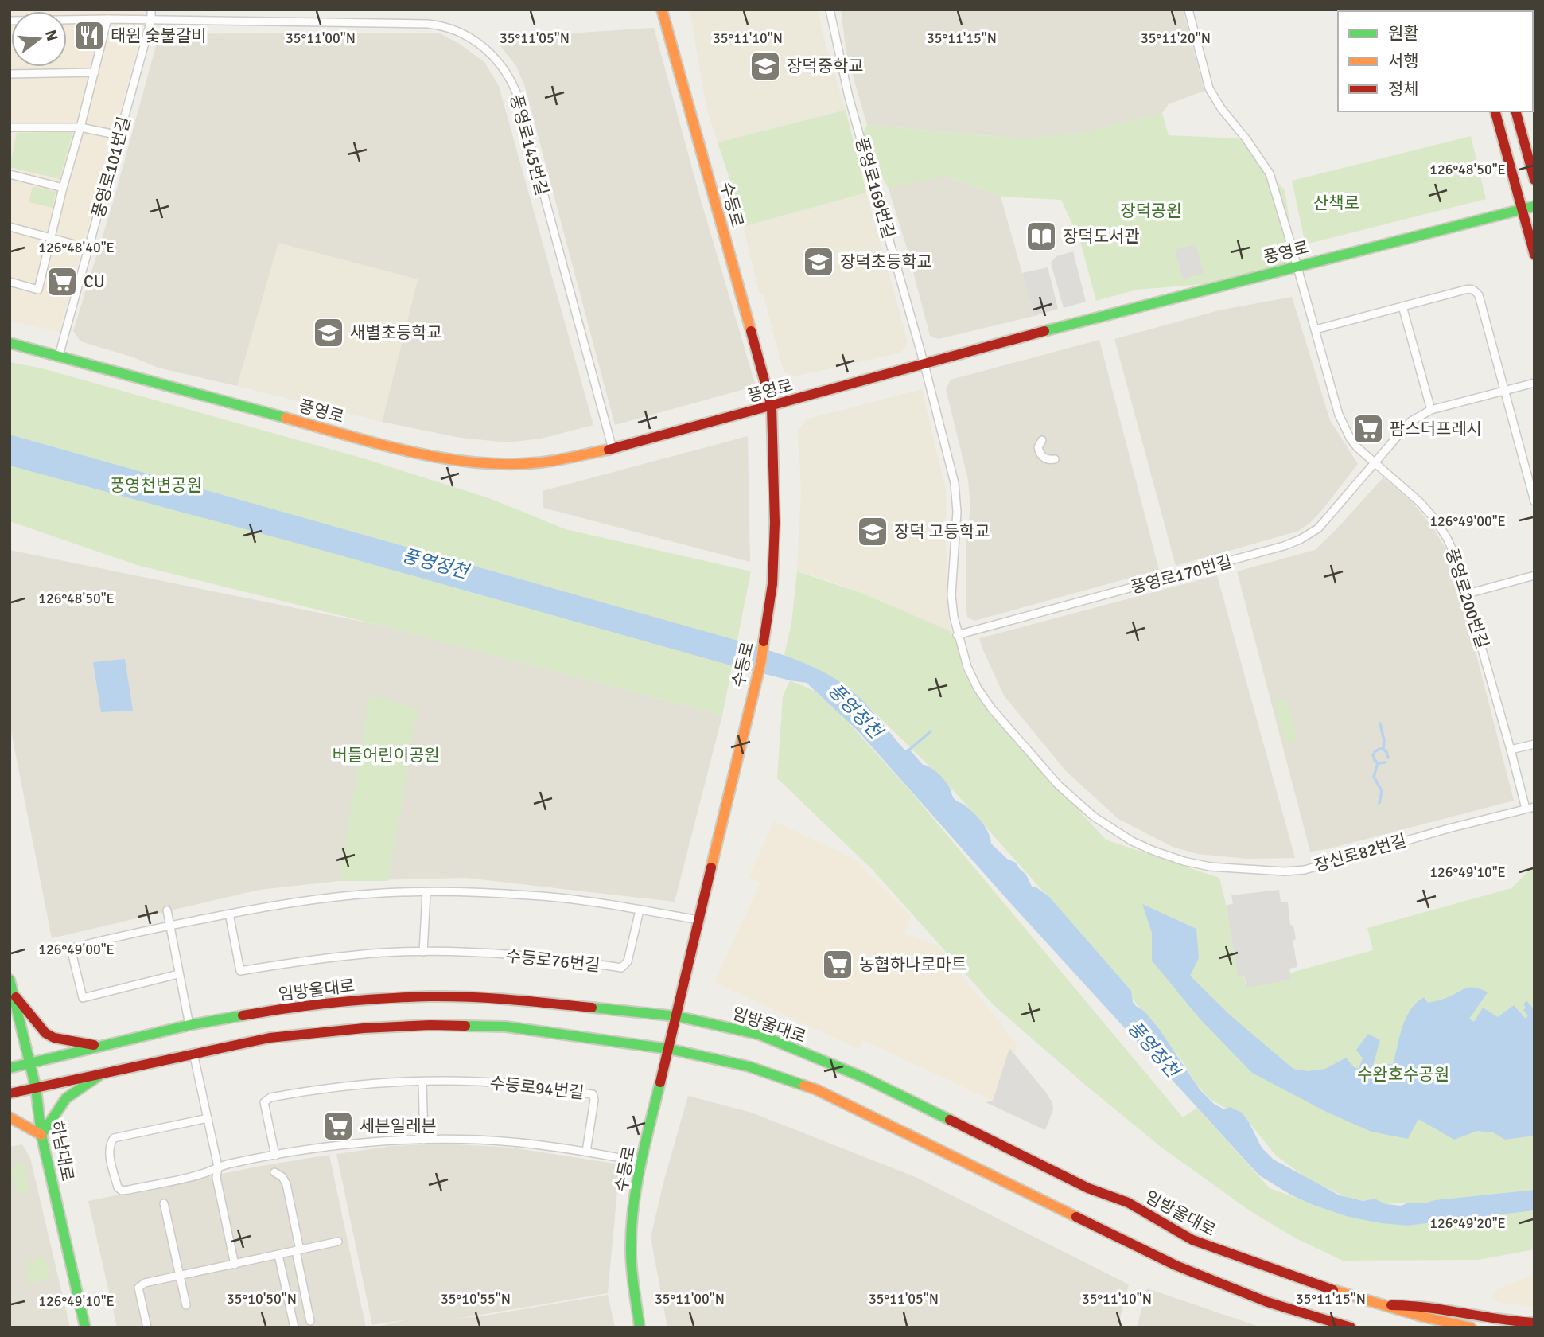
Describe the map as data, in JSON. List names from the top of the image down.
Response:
{
  "streets": {
    "main road": [
      "수등로",
      "풍영로",
      "임방울대로",
      "하남대로"
    ],
    "street": [
      "풍영로145번길",
      "풍영로101번길",
      "풍영로169번길",
      "풍영로170번길",
      "풍영로200번길",
      "장신로82번길",
      "수등로76번길",
      "수등로94번길"
    ]
  },
  "crossings": [
    ["풍영로145번길", "풍영로101번길"],
    ["풍영로145번길", "풍영로"],
    ["풍영로101번길", "풍영로"],
    ["풍영로169번길", "풍영로"],
    ["수등로", "풍영로"],
    ["수등로", "임방울대로"],
    ["풍영로", "풍영로200번길"],
    ["풍영로170번길", "풍영로200번길"],
    ["풍영로170번길", "장신로82번길"],
    ["풍영로200번길", "장신로82번길"],
    ["임방울대로", "하남대로"]
  ],
  "water": ["풍영정천"],
  "parks": [
    "산책로",
    "장덕공원",
    "풍영천변공원",
    "버들어린이공원",
    "수완호수공원"
  ],
  "places": {
    "restaurant": ["태원 숯불갈비"],
    "school or university": [
      "장덕중학교",
      "장덕초등학교",
      "새별초등학교",
      "장덕 고등학교"
    ],
    "library": ["장덕도서관"],
    "supermarket": [
      "CU",
      "팜스더프레시",
      "농협하나로마트",
      "세븐일레븐"
    ]
  },
  "legend": ["원활", "서행", "정체"],
  "north": "right",
  "coordinates": [
    "35°11'00\"N",
    "35°11'05\"N",
    "35°11'10\"N",
    "35°11'15\"N",
    "35°11'20\"N",
    "126°48'50\"E",
    "126°48'40\"E",
    "126°49'00\"E",
    "126°49'10\"E",
    "126°49'20\"E",
    "35°10'50\"N",
    "35°10'55\"N"
  ]
}
